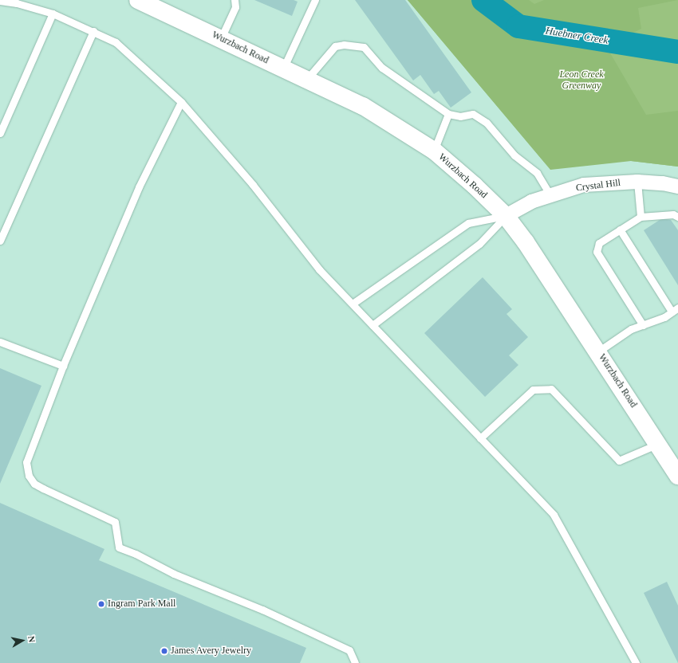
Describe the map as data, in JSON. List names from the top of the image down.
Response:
{
  "streets": {
    "main road": ["Wurzbach Road"],
    "street": ["Crystal Hill"]
  },
  "crossings": [
    ["Wurzbach Road", "Crystal Hill"]
  ],
  "water": ["Huebner Creek"],
  "parks": ["Leon Creek Greenway"],
  "places": ["Ingram Park Mall", "James Avery Jewelry"],
  "north": "right"
}
